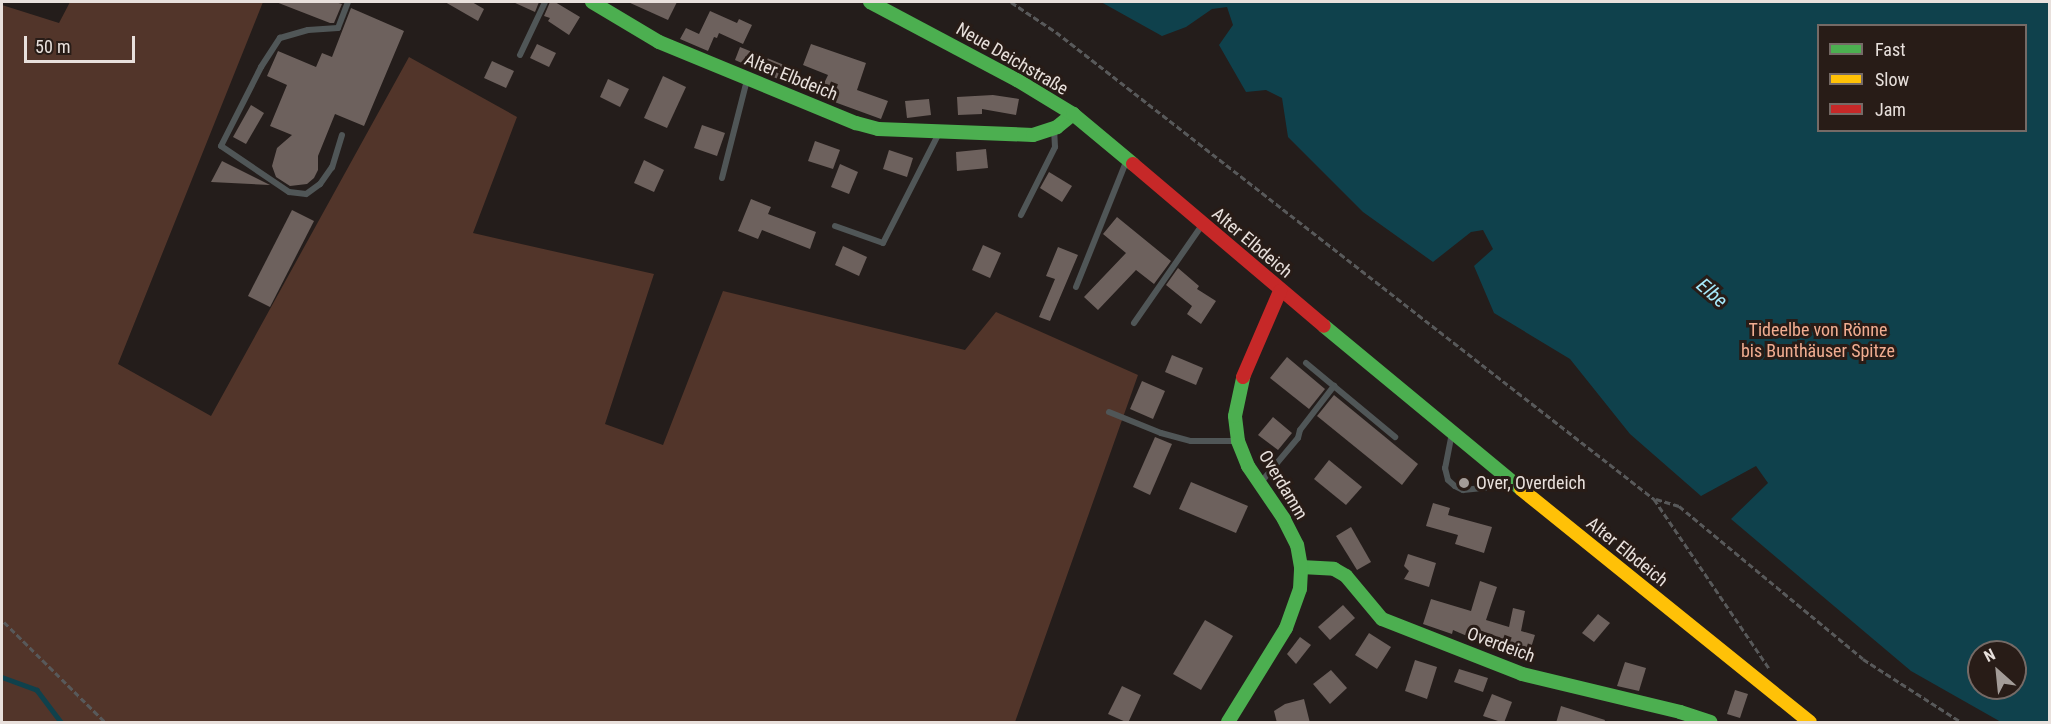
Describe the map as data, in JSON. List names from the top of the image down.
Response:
{
  "streets": {
    "street": [
      "Neue Deichstraße",
      "Alter Elbdeich",
      "Overdamm",
      "Overdeich"
    ]
  },
  "crossings": [
    ["Neue Deichstraße", "Alter Elbdeich"],
    ["Alter Elbdeich", "Overdamm"],
    ["Overdamm", "Overdeich"]
  ],
  "water": ["Elbe"],
  "parks": ["Tideelbe von Rönne bis Bunthäuser Spitze"],
  "places": ["Over, Overdeich"],
  "legend": ["Fast", "Slow", "Jam"],
  "scale_bar": "50 m",
  "north": "top left"
}
